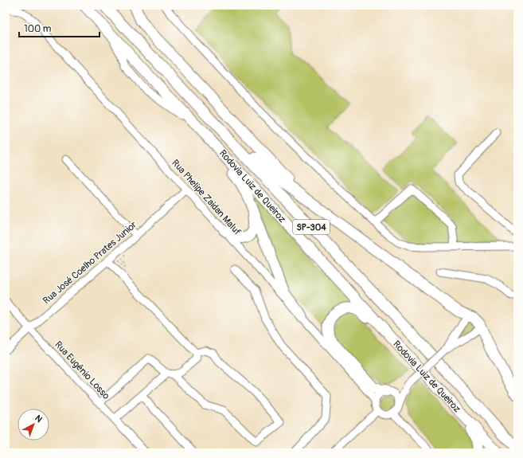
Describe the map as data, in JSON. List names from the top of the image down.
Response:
{
  "streets": {
    "highway": ["Rodovia Luiz de Queiroz", "SP-304"],
    "street": ["Rua Phelipe Zaidan Maluf", "Rua José Coelho Prates Junior", "Rua Eugênio Losso"]
  },
  "crossings": [
    ["Rua Phelipe Zaidan Maluf", "Rua José Coelho Prates Junior"],
    ["Rua José Coelho Prates Junior", "Rua Eugênio Losso"]
  ],
  "scale_bar": "100 m",
  "north": "top right"
}
